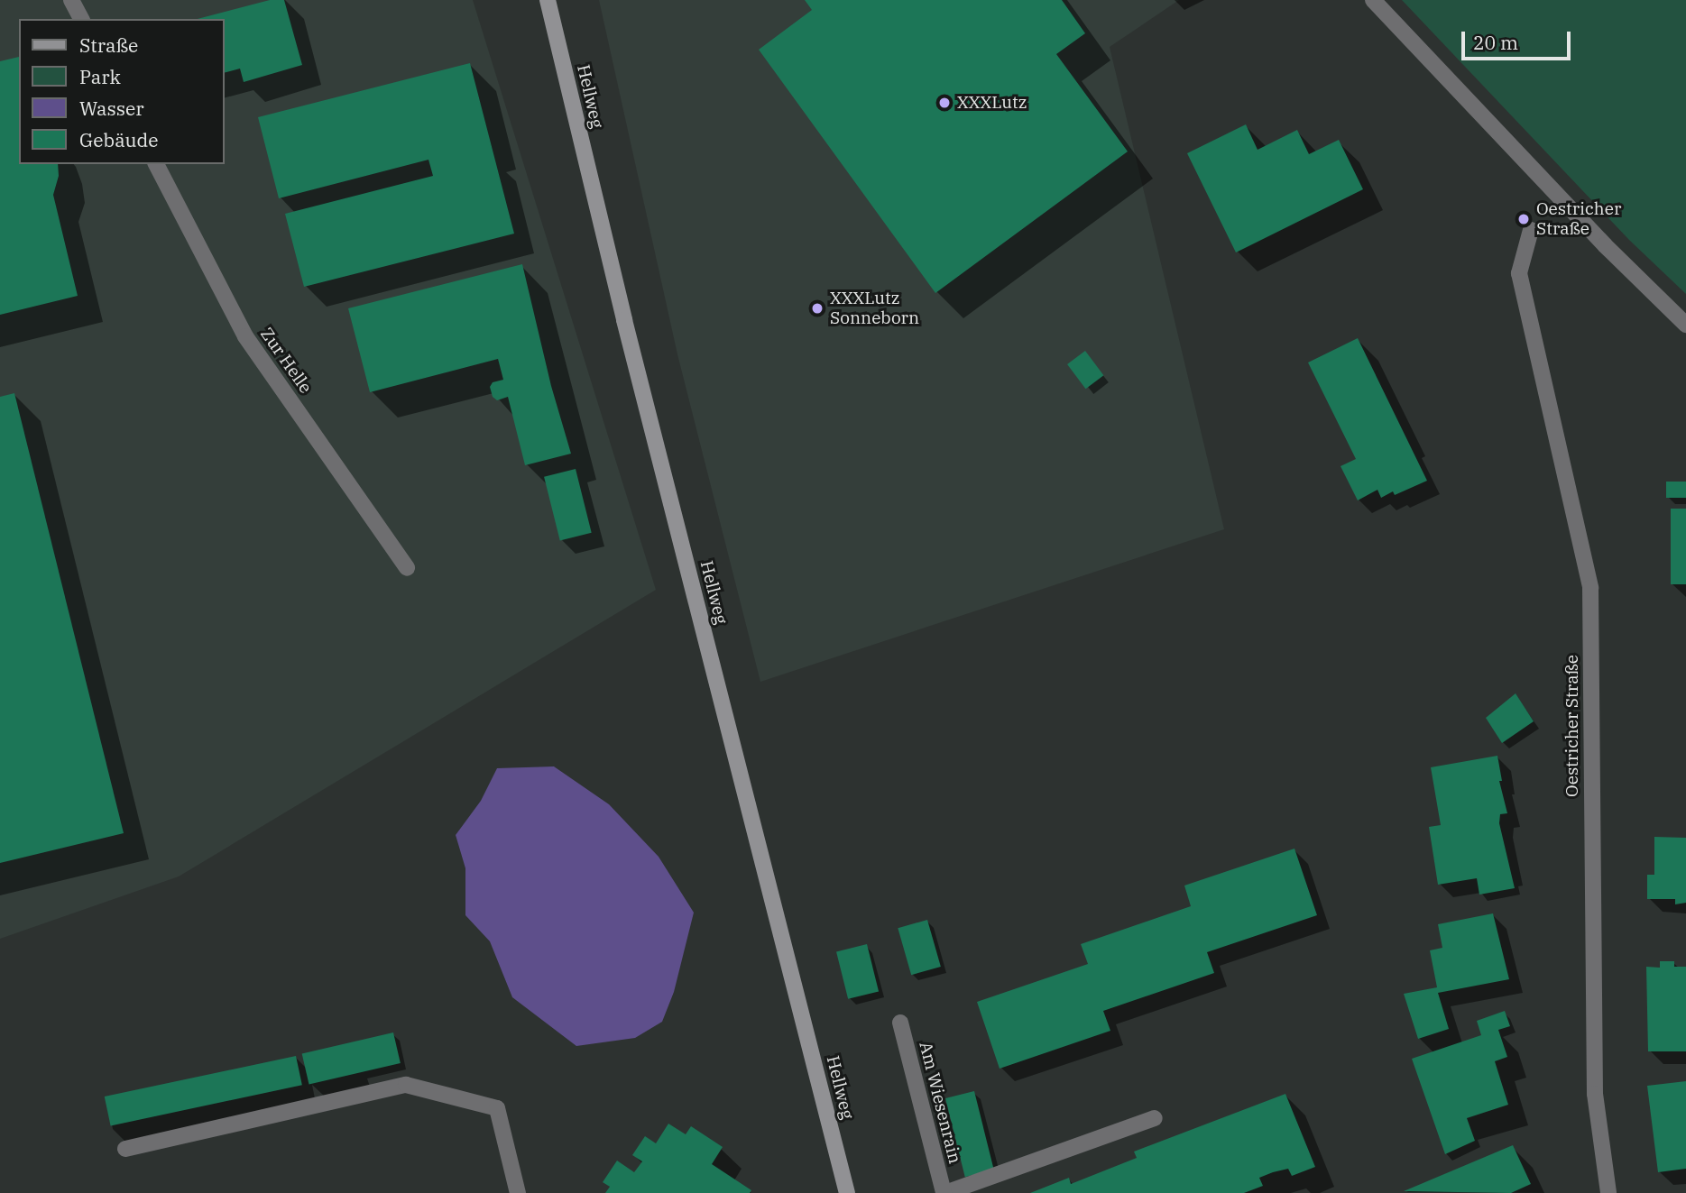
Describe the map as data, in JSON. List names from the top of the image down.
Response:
{
  "streets": {
    "street": [
      "Hellweg",
      "Zur Helle",
      "Oestricher Straße",
      "Am Wiesenrain"
    ]
  },
  "places": ["XXXLutz", "Oestricher Straße", "XXXLutz Sonneborn"],
  "legend": [
    "Straße",
    "Park",
    "Wasser",
    "Gebäude"
  ],
  "scale_bar": "20 m"
}
